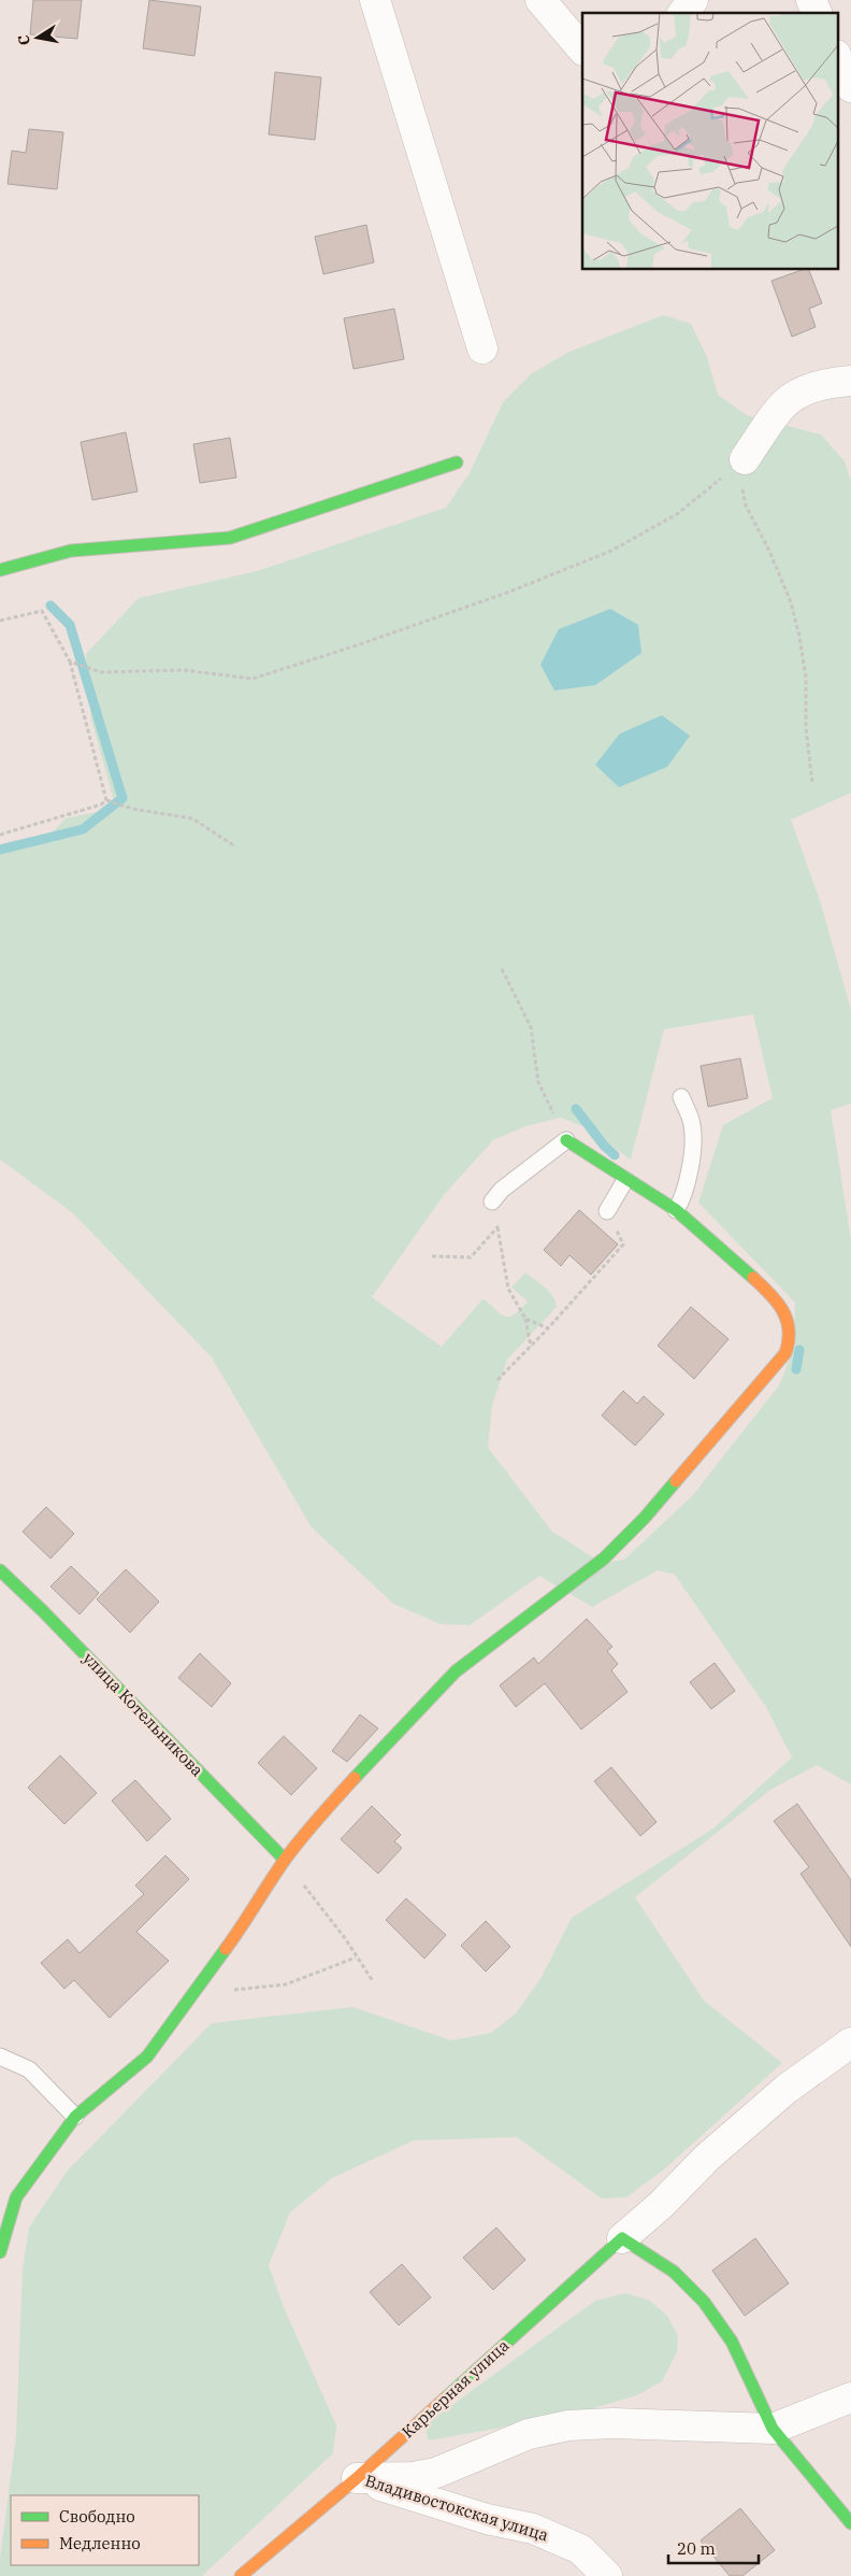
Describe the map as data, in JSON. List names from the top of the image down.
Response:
{
  "streets": {
    "street": ["улица Котельникова", "Карьерная улица", "Владивостокская улица"]
  },
  "crossings": [
    ["Карьерная улица", "Владивостокская улица"]
  ],
  "legend": ["Свободно", "Медленно"],
  "scale_bar": "20 m",
  "north": "left"
}
